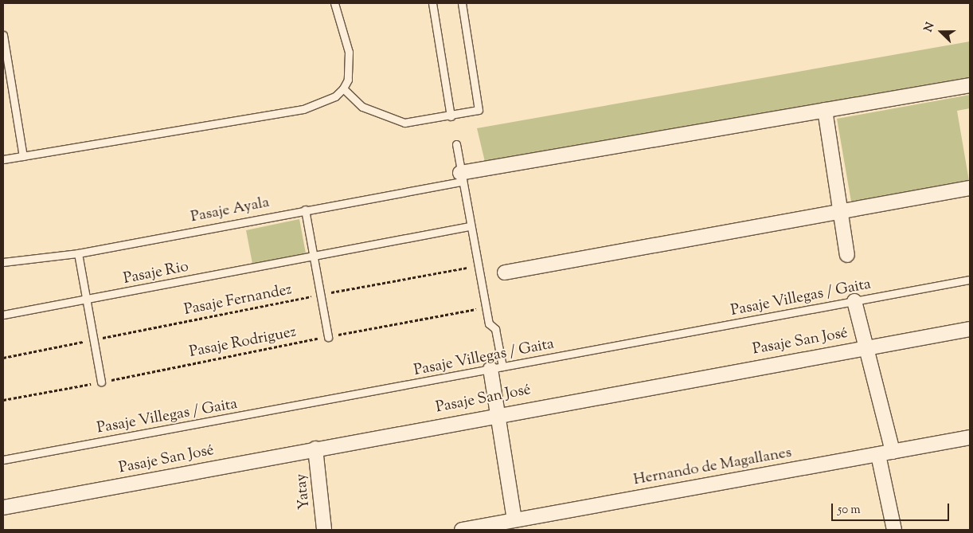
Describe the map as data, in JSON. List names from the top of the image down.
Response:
{
  "streets": {
    "street": ["Pasaje San José", "Hernando de Magallanes", "Yatay"],
    "lane": ["Pasaje Ayala", "Pasaje Rio", "Pasaje Villegas / Gaita"],
    "path": ["Pasaje Fernandez", "Pasaje Rodriguez"]
  },
  "crossings": [
    ["Pasaje San José", "Yatay"]
  ],
  "scale_bar": "50 m",
  "north": "left"
}
